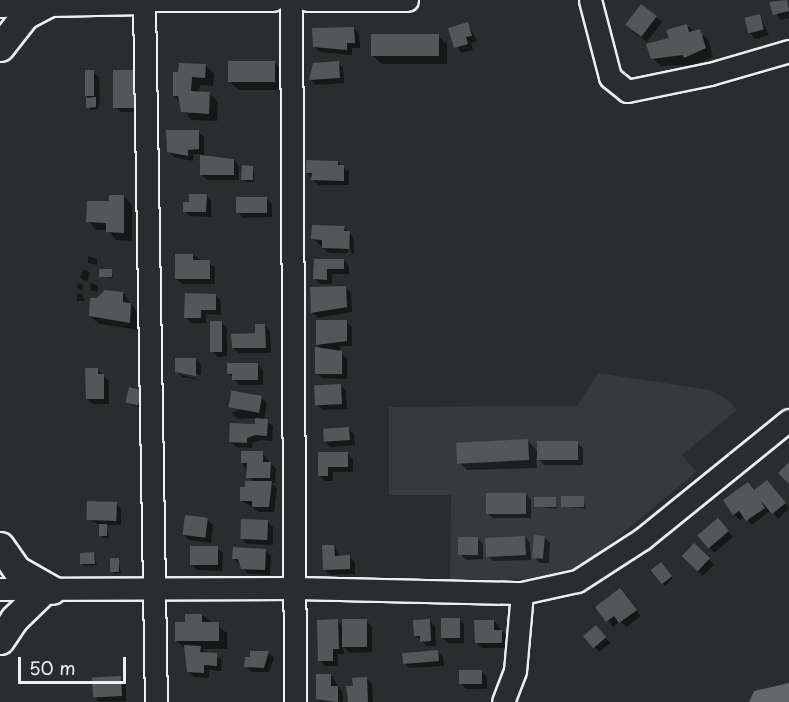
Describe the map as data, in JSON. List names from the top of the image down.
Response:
{
  "scale_bar": "50 m"
}
